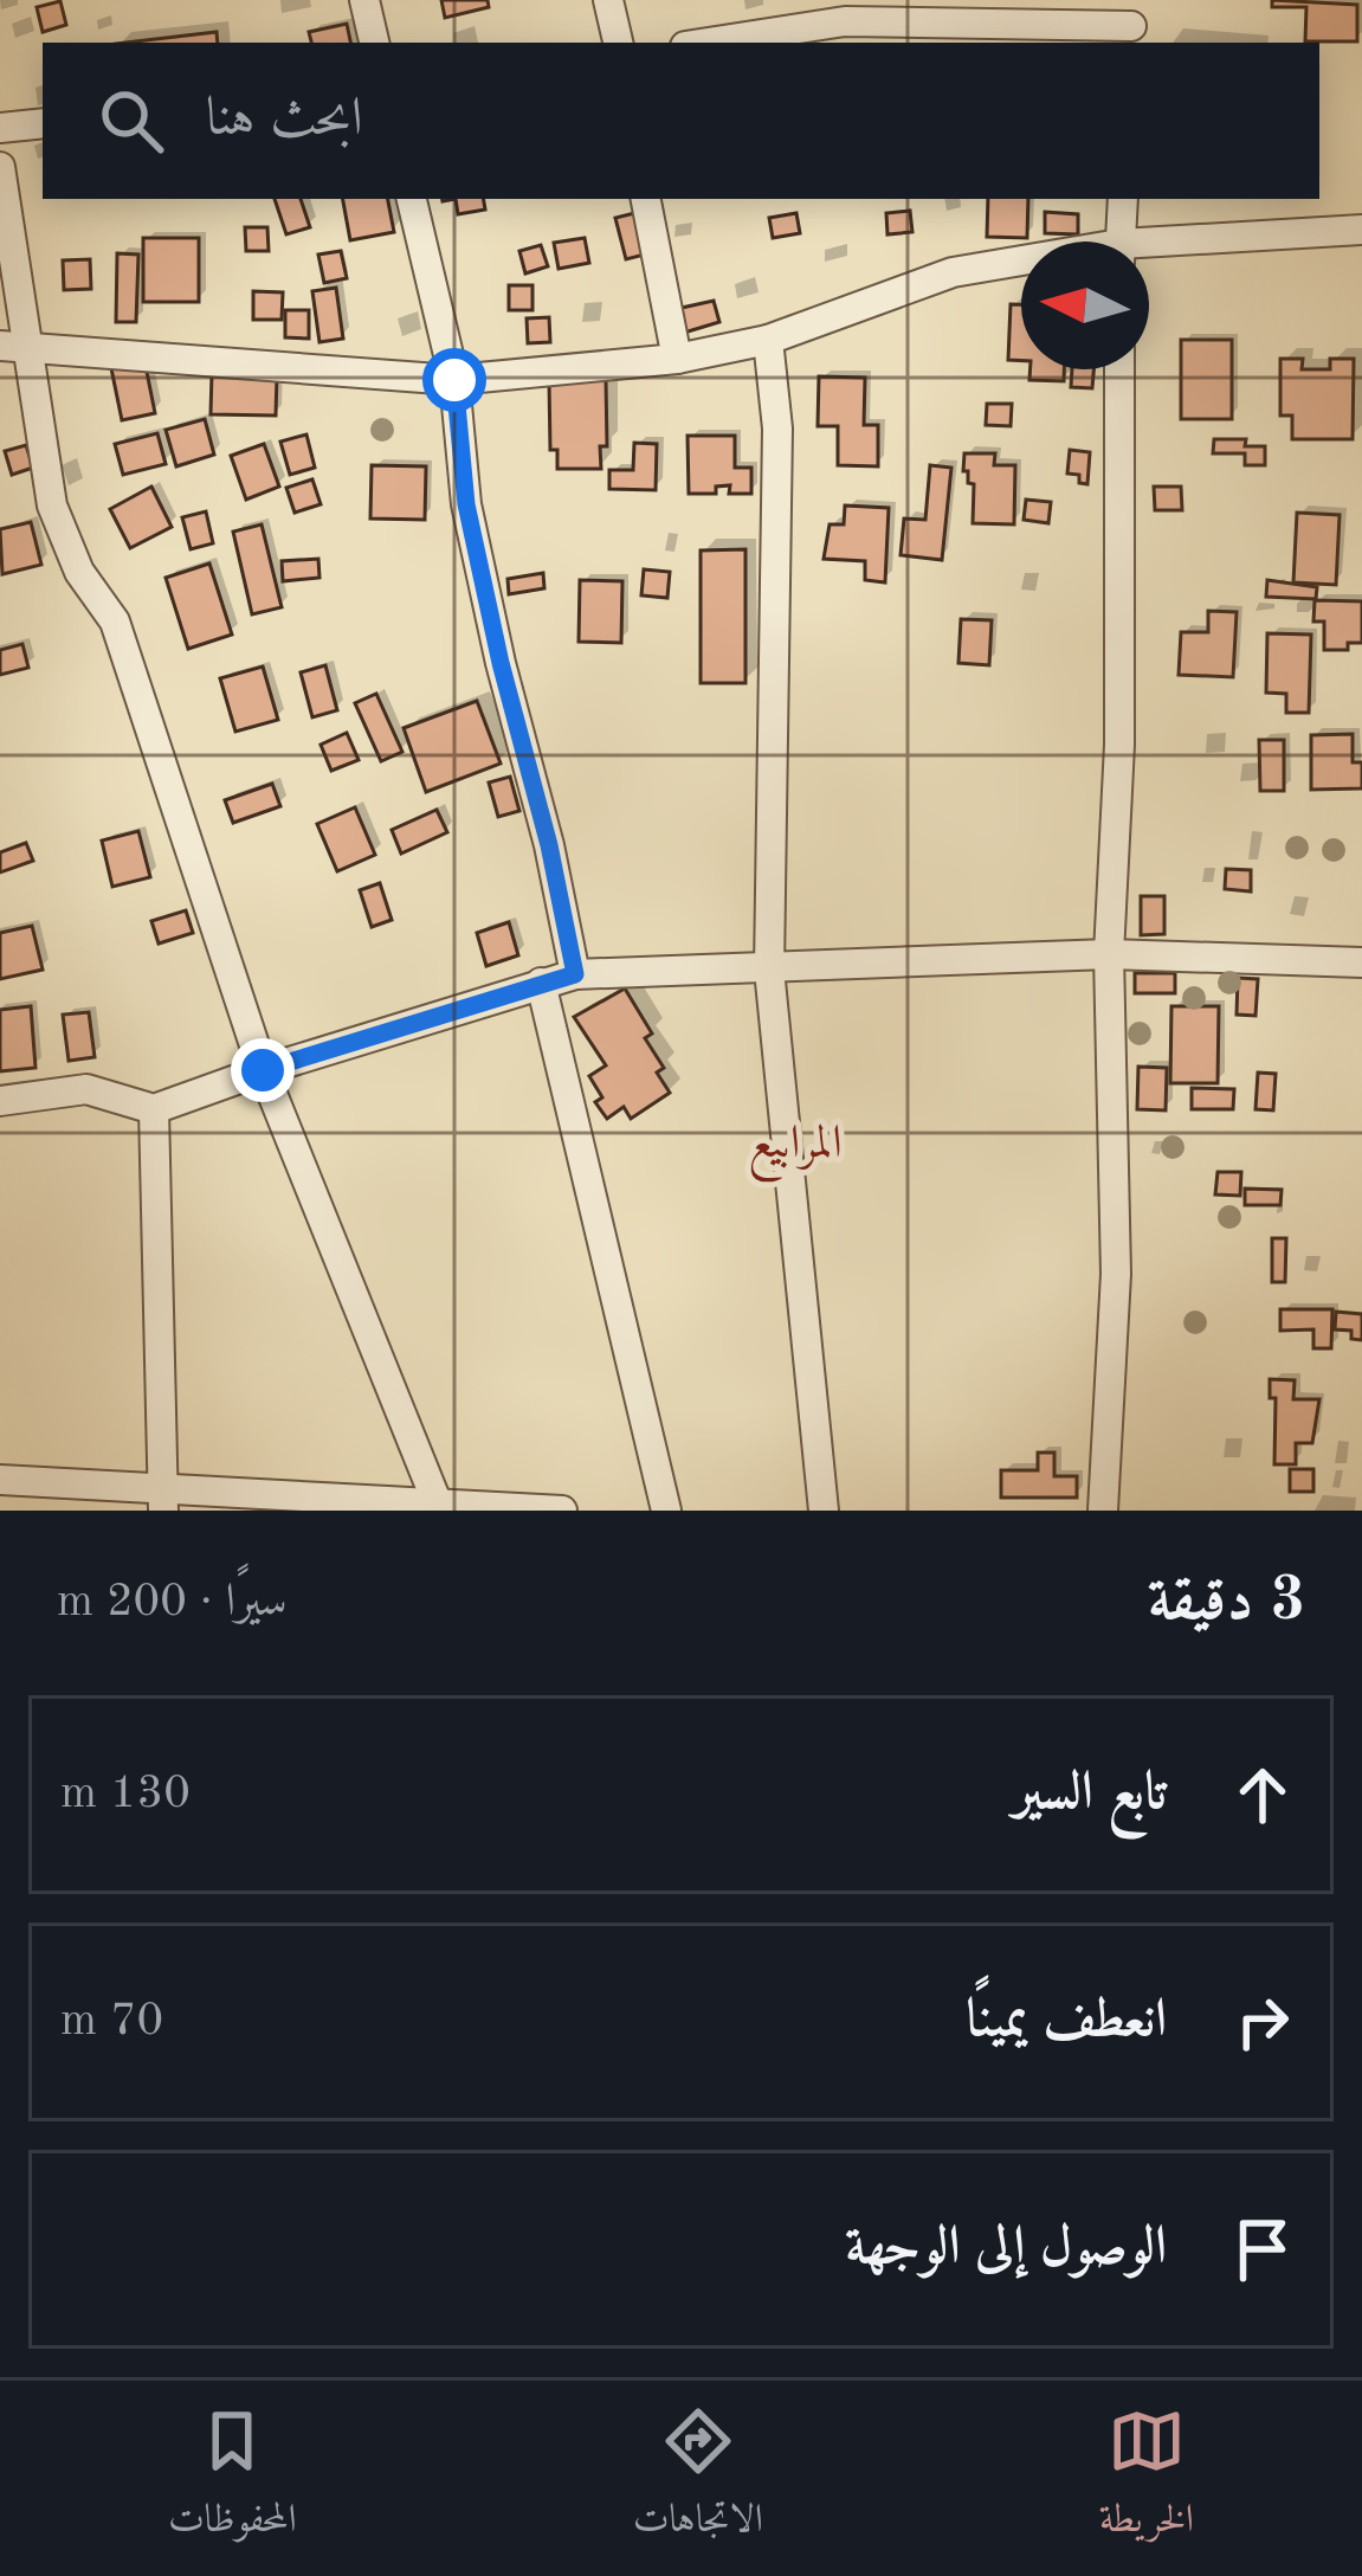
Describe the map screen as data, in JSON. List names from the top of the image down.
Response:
{
  "districts": ["المرابيع"],
  "north": "left",
  "page": {
    "search": "ابحث هنا",
    "heading": ["3 دقيقة", "سيرًا · 200 m"],
    "list": [
      ["تابع السير", "130 m"],
      ["انعطف يمينًا", "70 m"],
      "الوصول إلى الوجهة"
    ],
    "nav": ["الخريطة", "الاتجاهات", "المحفوظات"]
  }
}
